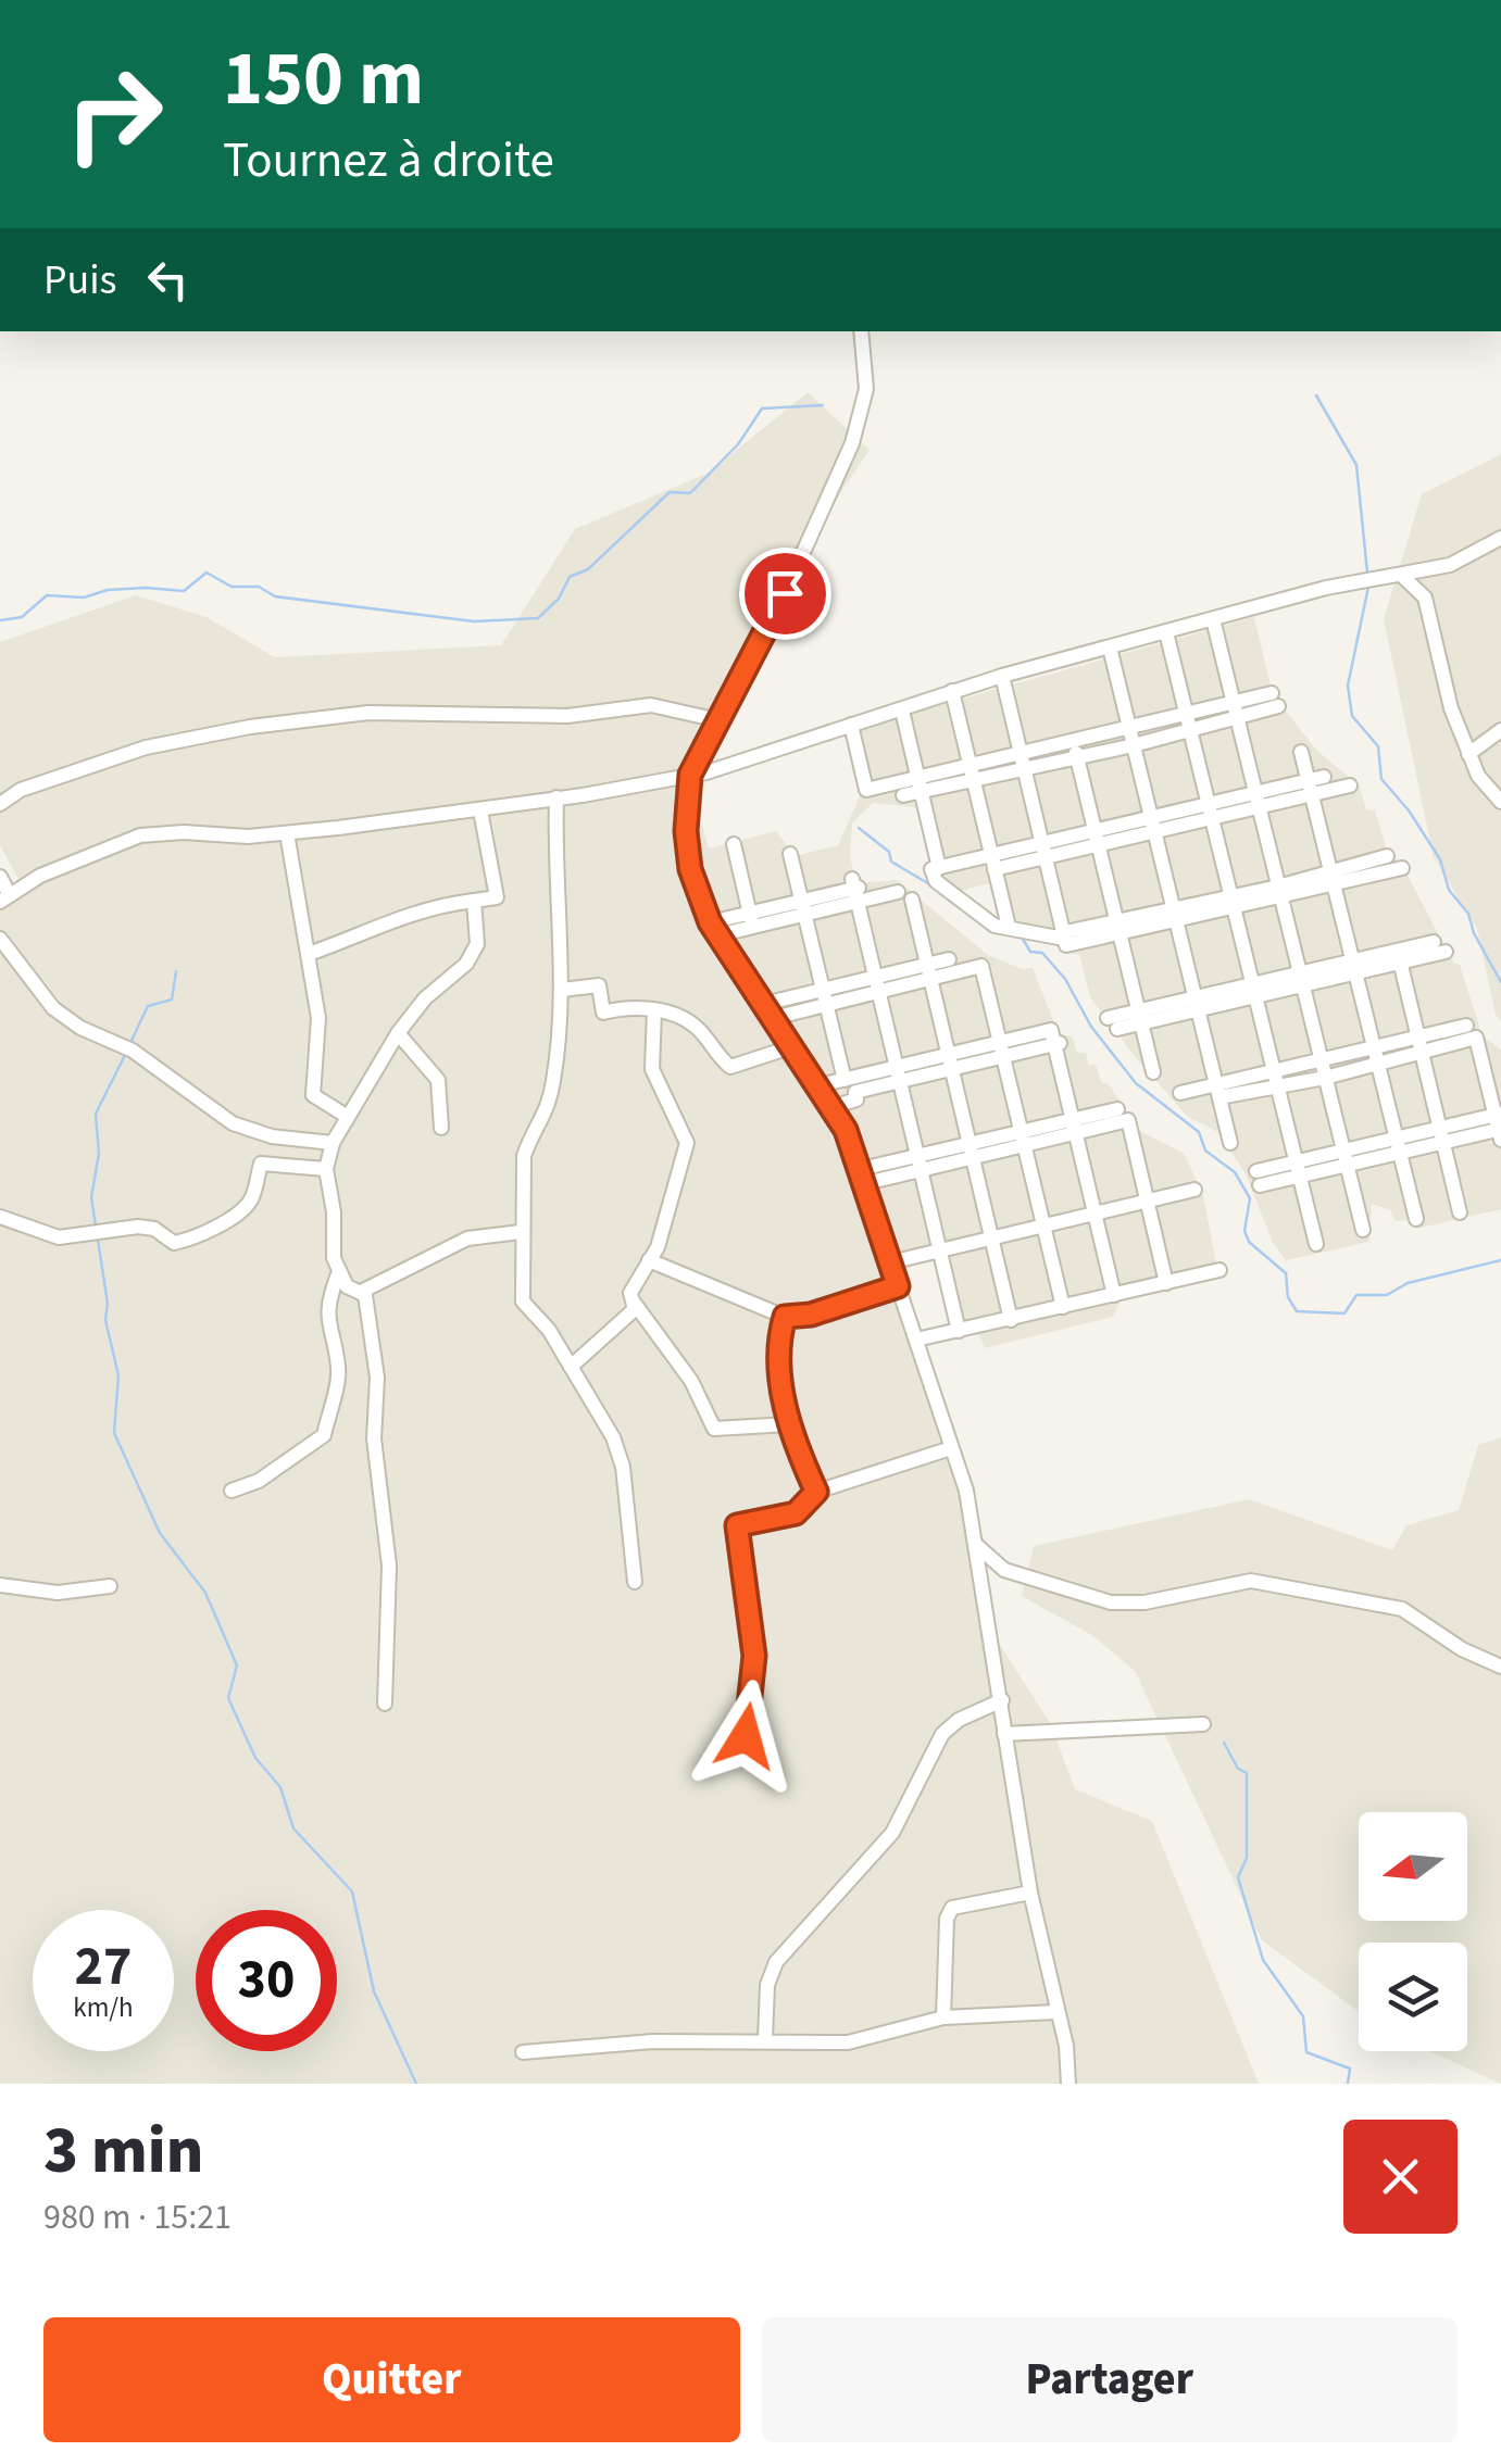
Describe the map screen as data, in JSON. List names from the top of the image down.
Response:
{
  "north": "left",
  "page": {
    "turn": ["150 m", "Tournez à droite"],
    "then": "Puis",
    "speed": "27 km/h",
    "limit": "30",
    "heading": ["3 min", "980 m · 15:21"],
    "buttons": ["Quitter", "Partager"]
  }
}
